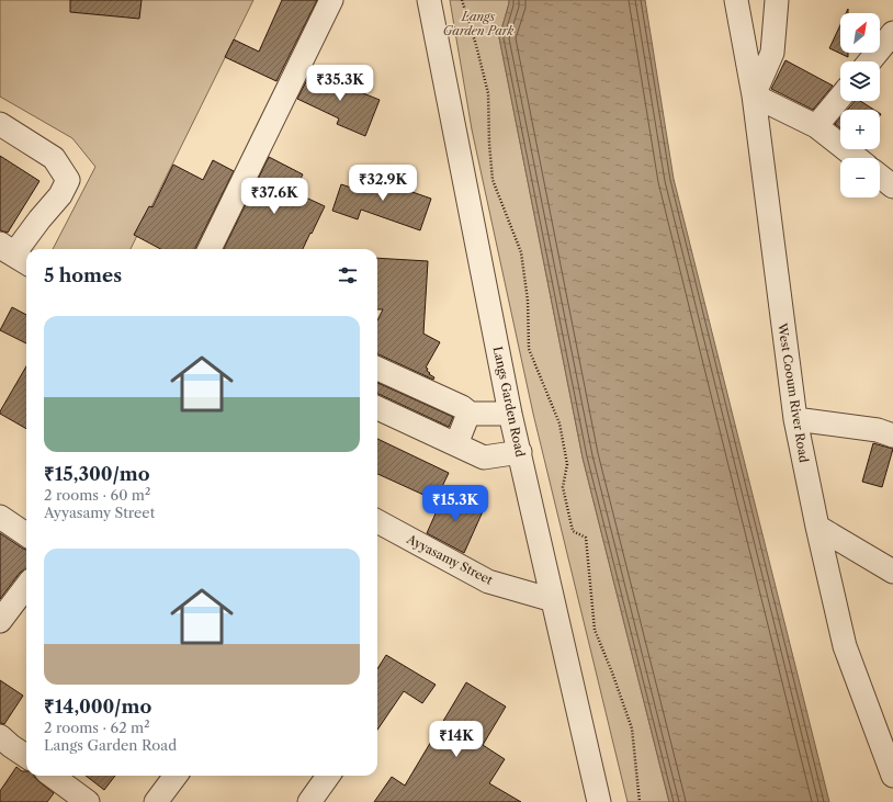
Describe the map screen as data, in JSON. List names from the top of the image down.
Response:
{
  "streets": {
    "street": ["West Cooum River Road", "Langs Garden Road", "Ayyasamy Street"]
  },
  "crossings": [
    ["Langs Garden Road", "Ayyasamy Street"]
  ],
  "parks": ["Langs Garden Park"],
  "north": "top right",
  "page": {
    "map_buttons": ["+", "−"],
    "price": [
      "₹35.3K",
      "₹32.9K",
      "₹37.6K",
      "₹15.3K",
      "₹14K"
    ],
    "heading": "5 homes",
    "list": [
      {
        "name": "₹15,300/mo",
        "note": "2 rooms · 60 m² · Ayyasamy Street"
      },
      {
        "name": "₹14,000/mo",
        "note": "2 rooms · 62 m² · Langs Garden Road"
      }
    ]
  }
}
